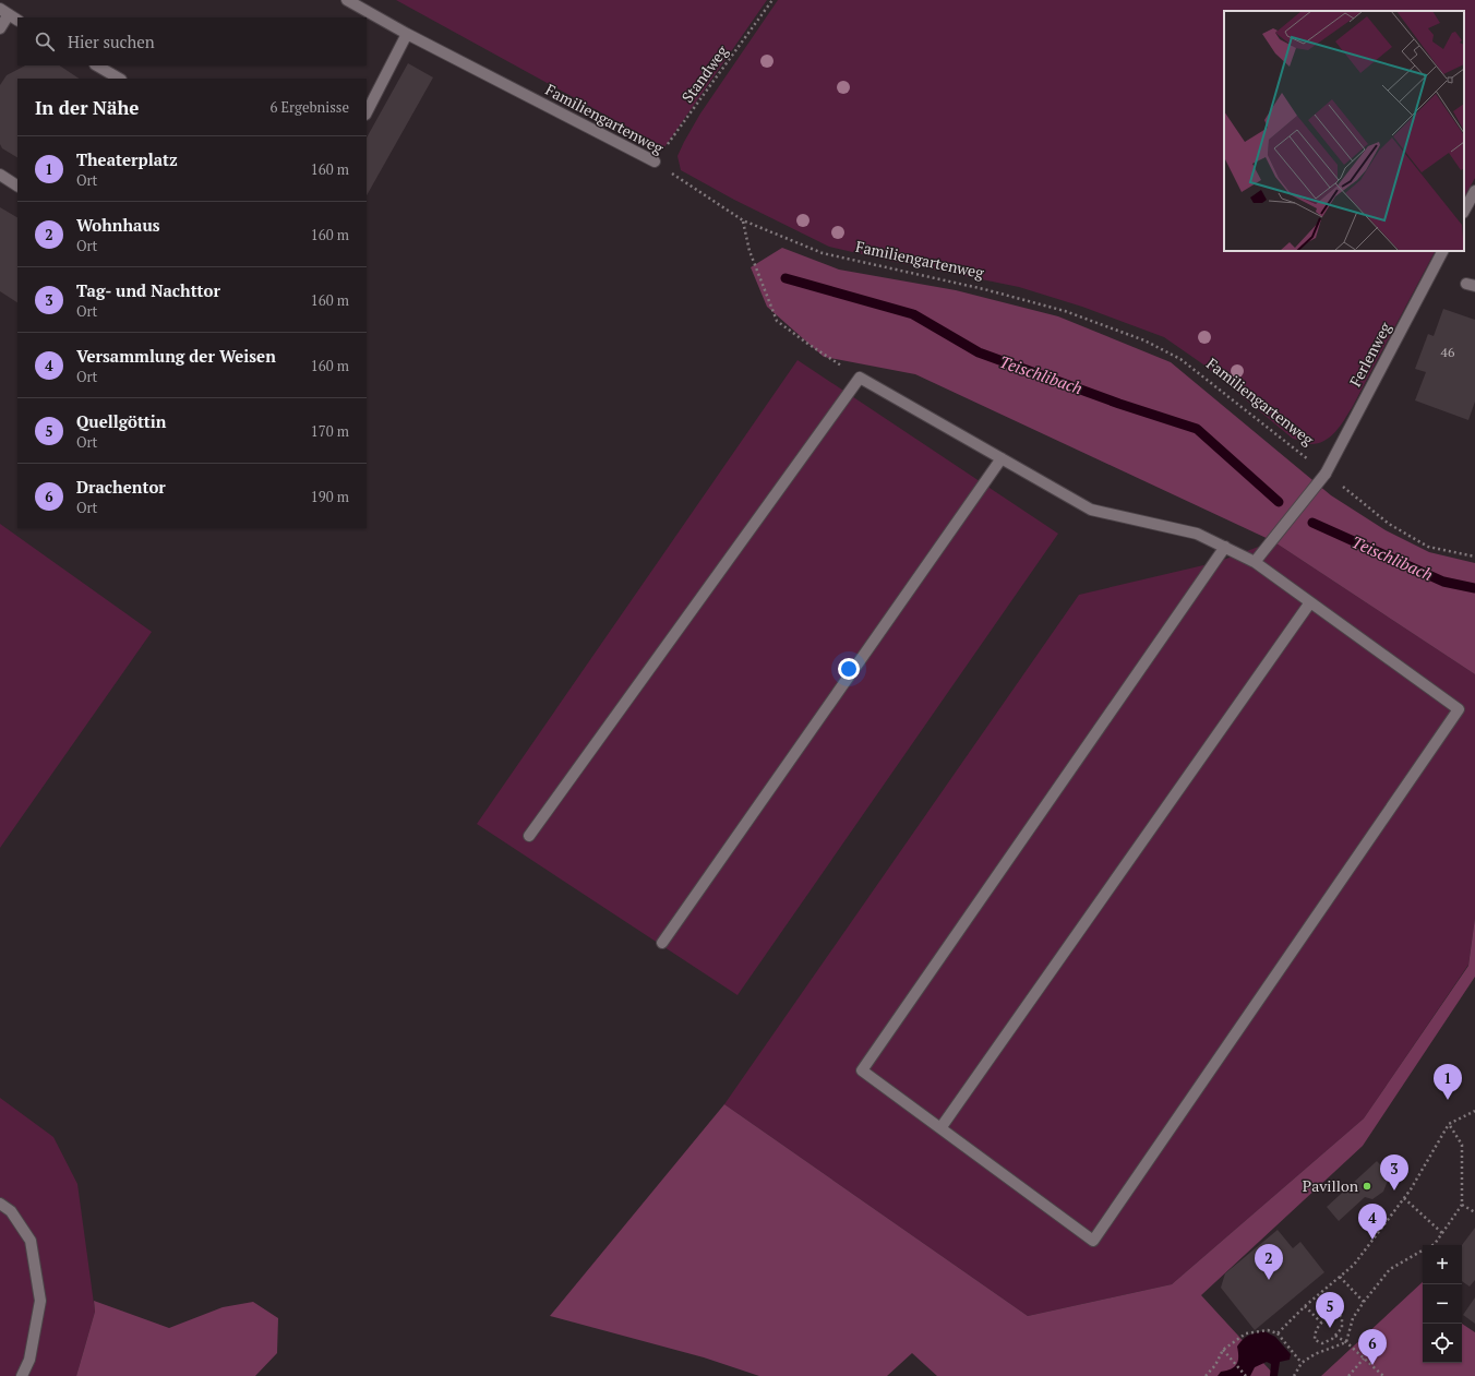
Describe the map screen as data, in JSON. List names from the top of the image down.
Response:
{
  "streets": {
    "street": ["Familiengartenweg", "Ferlenweg"],
    "path": ["Standweg"]
  },
  "crossings": [
    ["Standweg", "Familiengartenweg"],
    ["Familiengartenweg", "Ferlenweg"]
  ],
  "water": ["Teischlibach"],
  "places": ["Pavillon"],
  "house_numbers": ["46"],
  "page": {
    "search": "Hier suchen",
    "heading": ["In der Nähe", "6 Ergebnisse"],
    "list": [
      {
        "mark": "1",
        "name": "Theaterplatz",
        "note": "Ort",
        "value": "160 m"
      },
      {
        "mark": "2",
        "name": "Wohnhaus",
        "note": "Ort",
        "value": "160 m"
      },
      {
        "mark": "3",
        "name": "Tag- und Nachttor",
        "note": "Ort",
        "value": "160 m"
      },
      {
        "mark": "4",
        "name": "Versammlung der Weisen",
        "note": "Ort",
        "value": "160 m"
      },
      {
        "mark": "5",
        "name": "Quellgöttin",
        "note": "Ort",
        "value": "170 m"
      },
      {
        "mark": "6",
        "name": "Drachentor",
        "note": "Ort",
        "value": "190 m"
      }
    ],
    "pins": [
      "1",
      "3",
      "4",
      "2",
      "5",
      "6"
    ],
    "map_buttons": ["+", "−"]
  }
}
